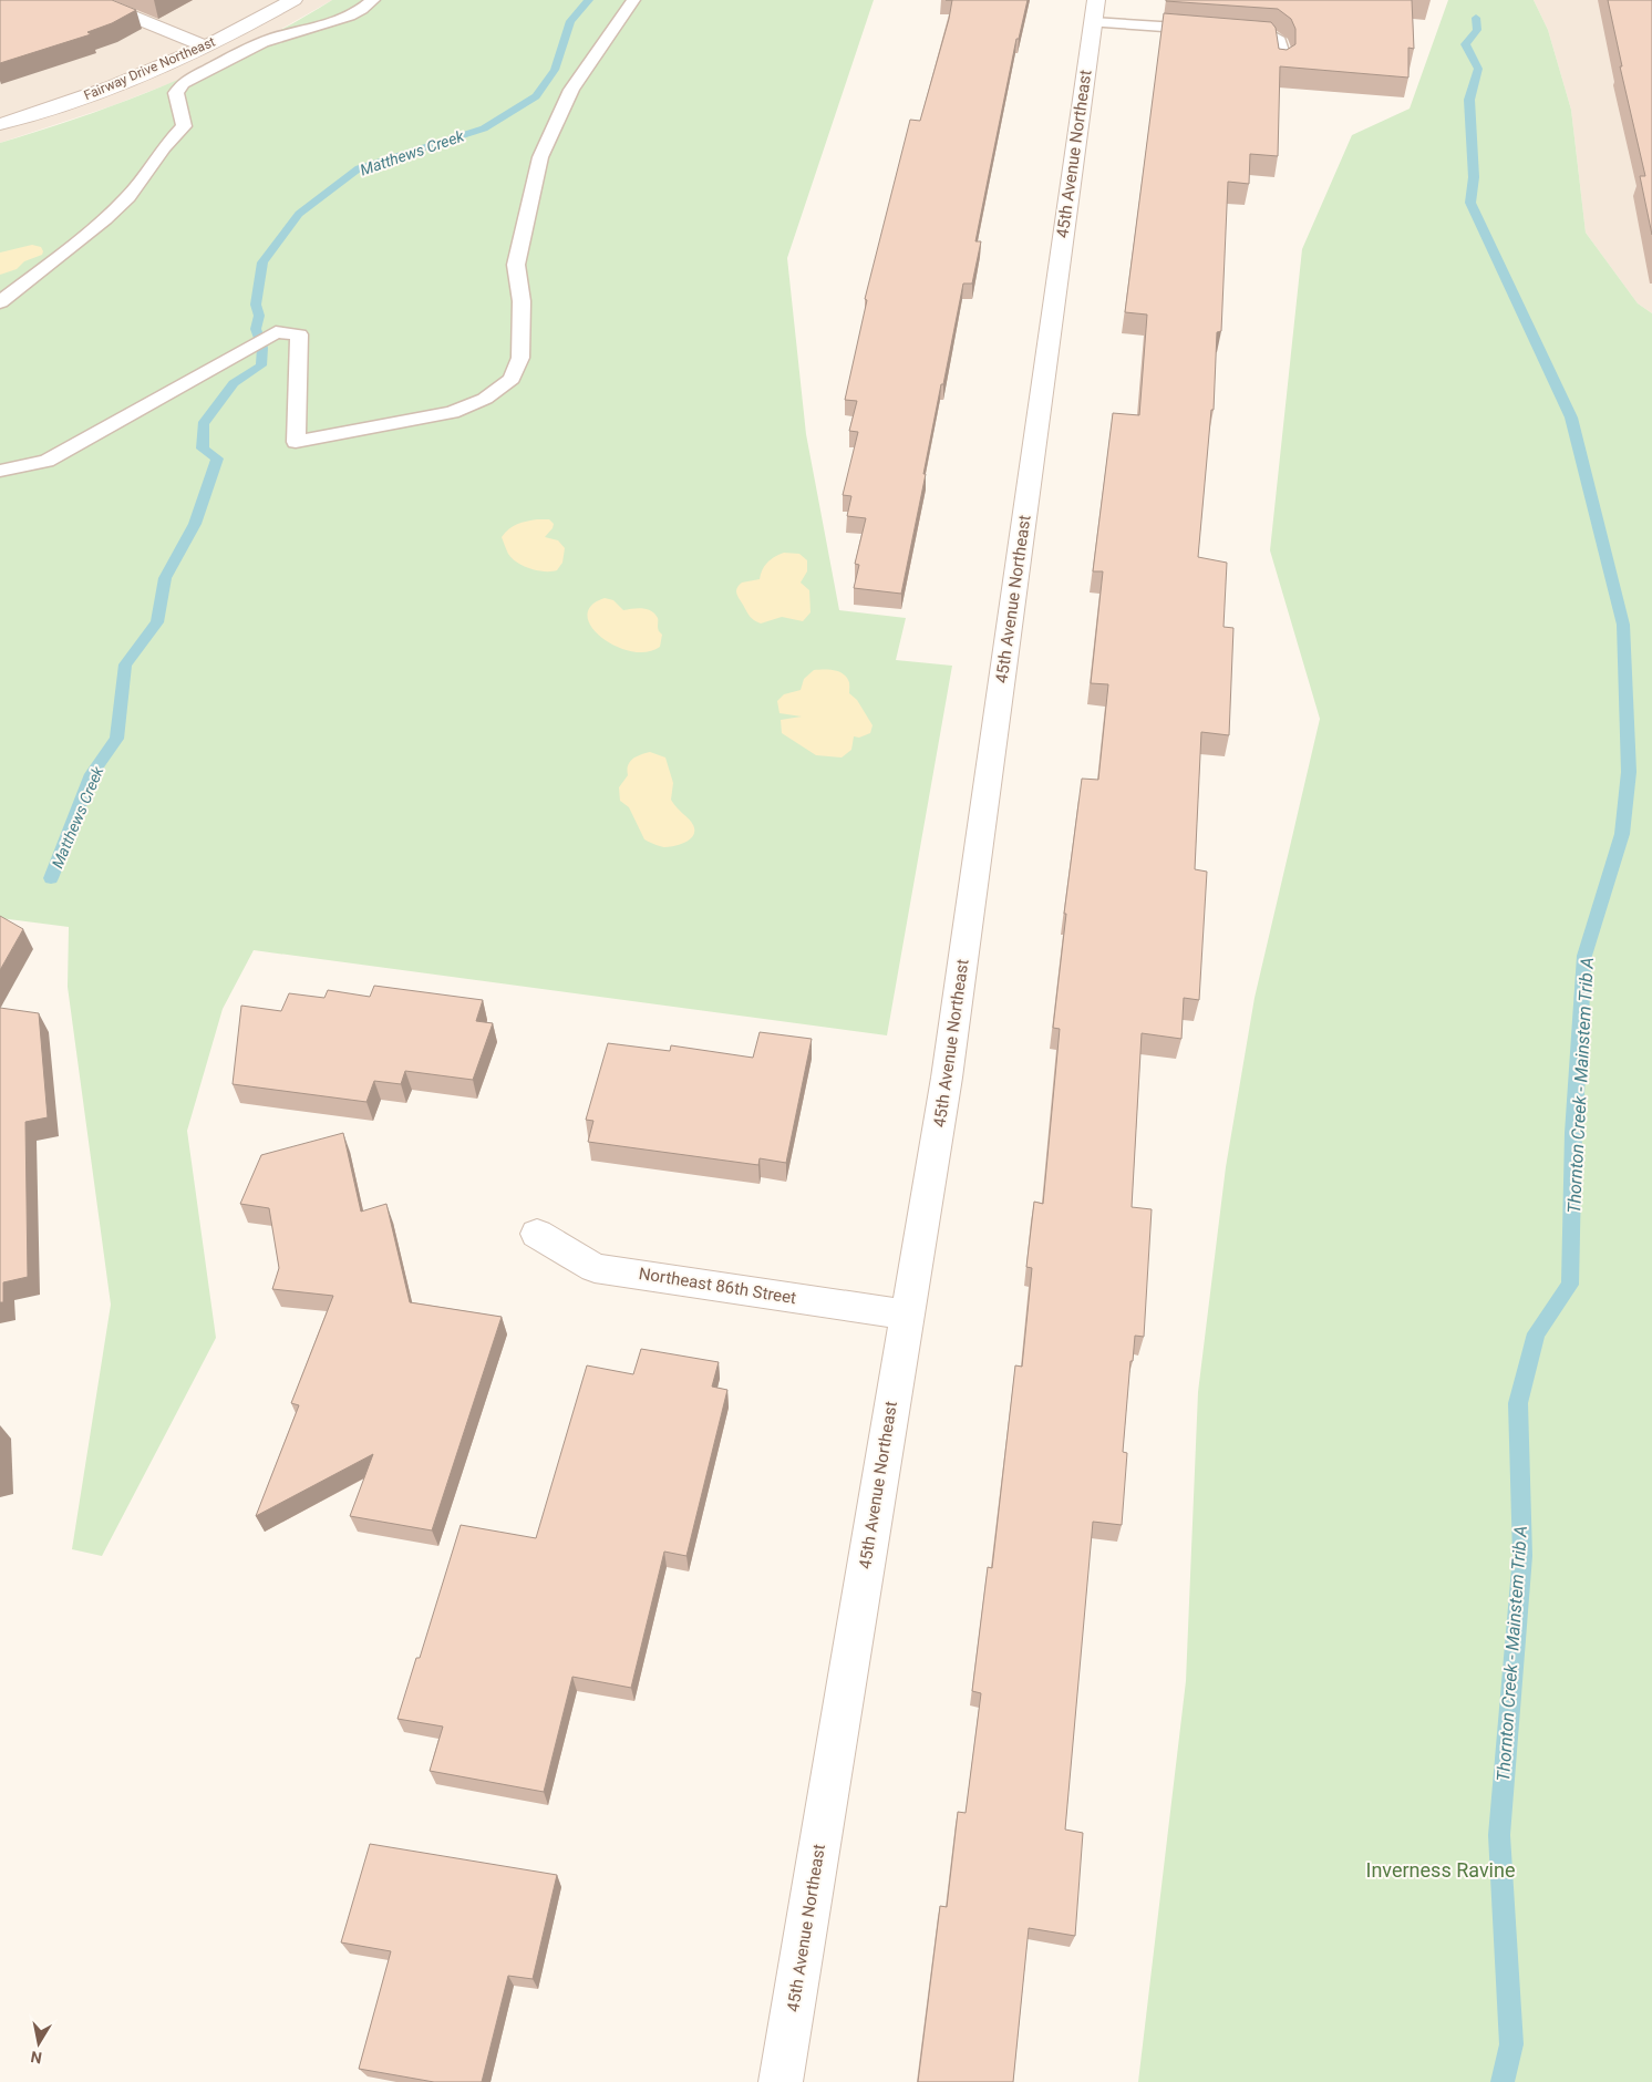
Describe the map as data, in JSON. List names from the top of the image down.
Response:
{
  "streets": {
    "street": ["Fairway Drive Northeast", "45th Avenue Northeast", "Northeast 86th Street"]
  },
  "crossings": [
    ["45th Avenue Northeast", "Northeast 86th Street"]
  ],
  "water": ["Matthews Creek", "Thornton Creek - Mainstem Trib A"],
  "parks": ["Inverness Ravine"],
  "north": "bottom"
}
